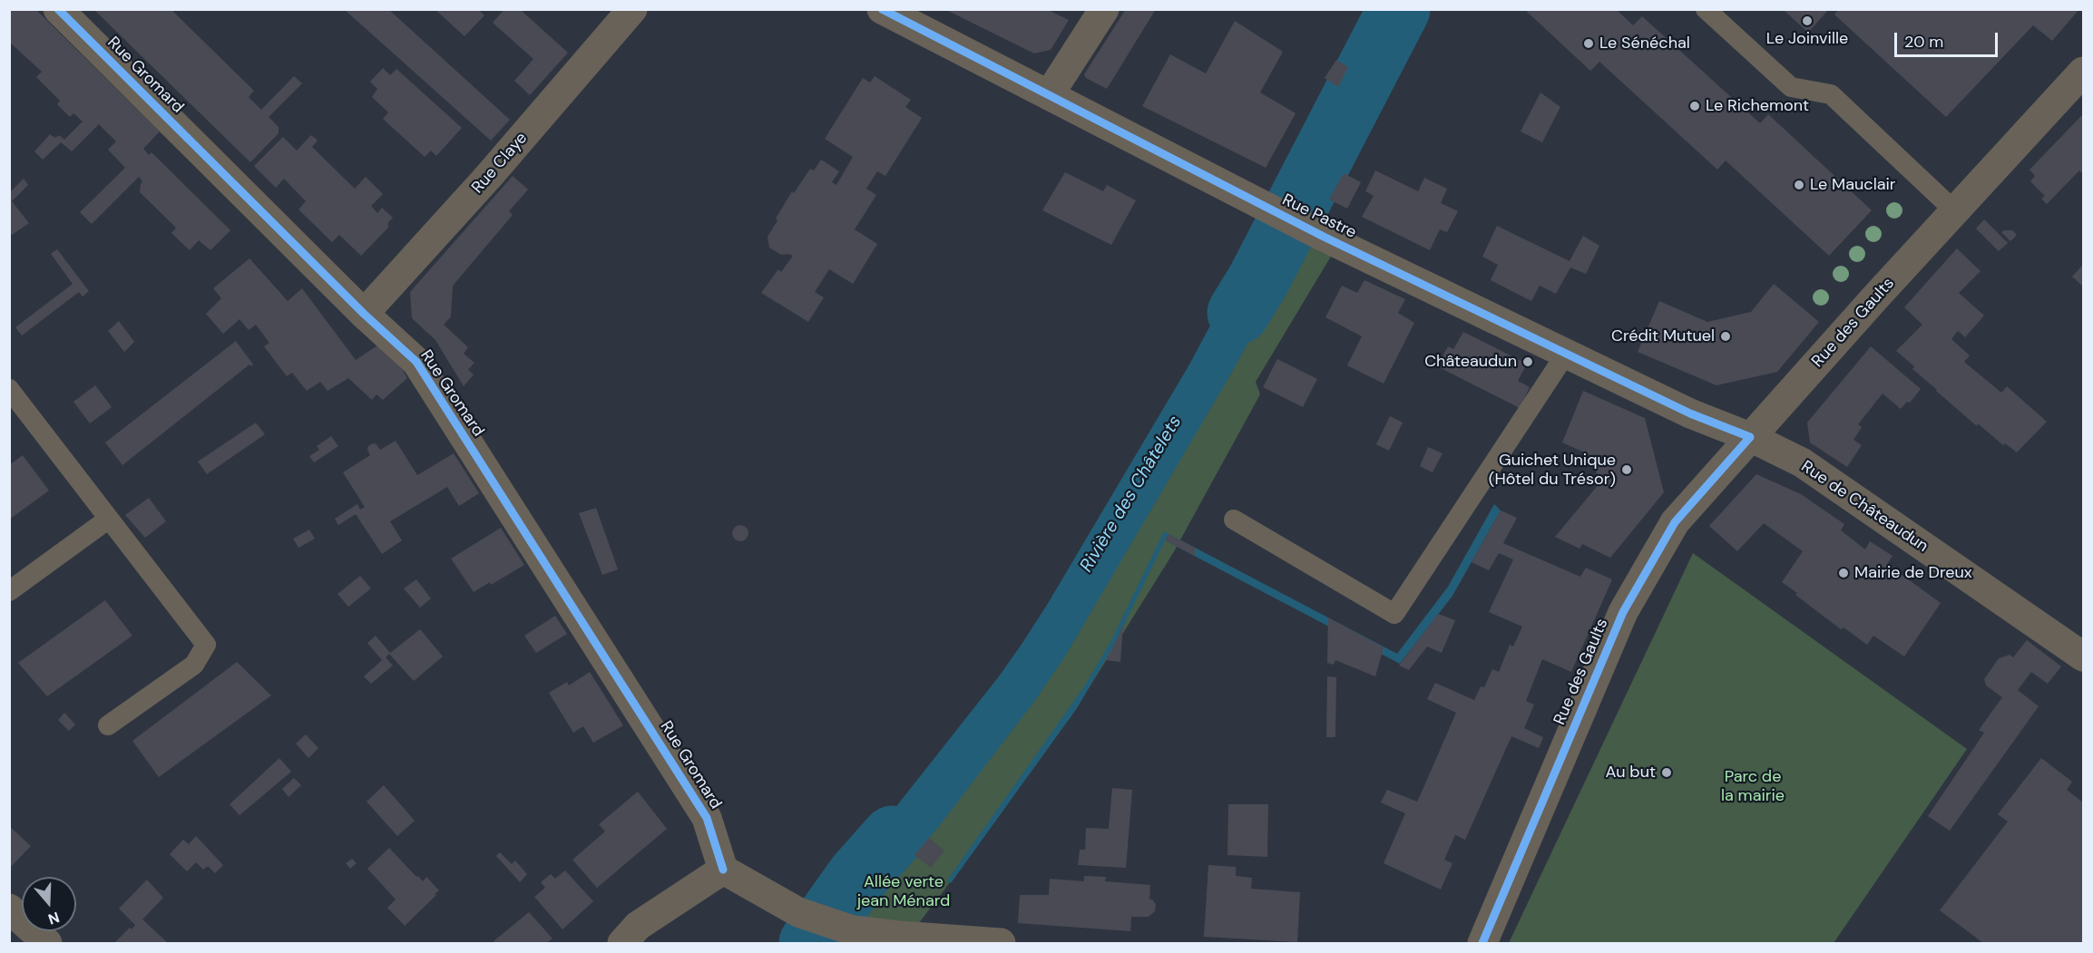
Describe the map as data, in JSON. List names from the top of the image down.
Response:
{
  "streets": {
    "street": [
      "Rue Gromard",
      "Rue Claye",
      "Rue Pastre",
      "Rue des Gaults",
      "Rue de Châteaudun"
    ]
  },
  "crossings": [
    ["Rue Gromard", "Rue Claye"],
    ["Rue Pastre", "Rue des Gaults"],
    ["Rue Pastre", "Rue de Châteaudun"],
    ["Rue des Gaults", "Rue de Châteaudun"]
  ],
  "water": ["Rivière des Châtelets"],
  "parks": ["Parc de la mairie", "Allée verte jean Ménard"],
  "places": [
    "Le Joinville",
    "Le Sénéchal",
    "Le Richemont",
    "Le Mauclair",
    "Crédit Mutuel",
    "Châteaudun",
    "Guichet Unique (Hôtel du Trésor)",
    "Mairie de Dreux",
    "Au but"
  ],
  "scale_bar": "20 m",
  "north": "bottom"
}
